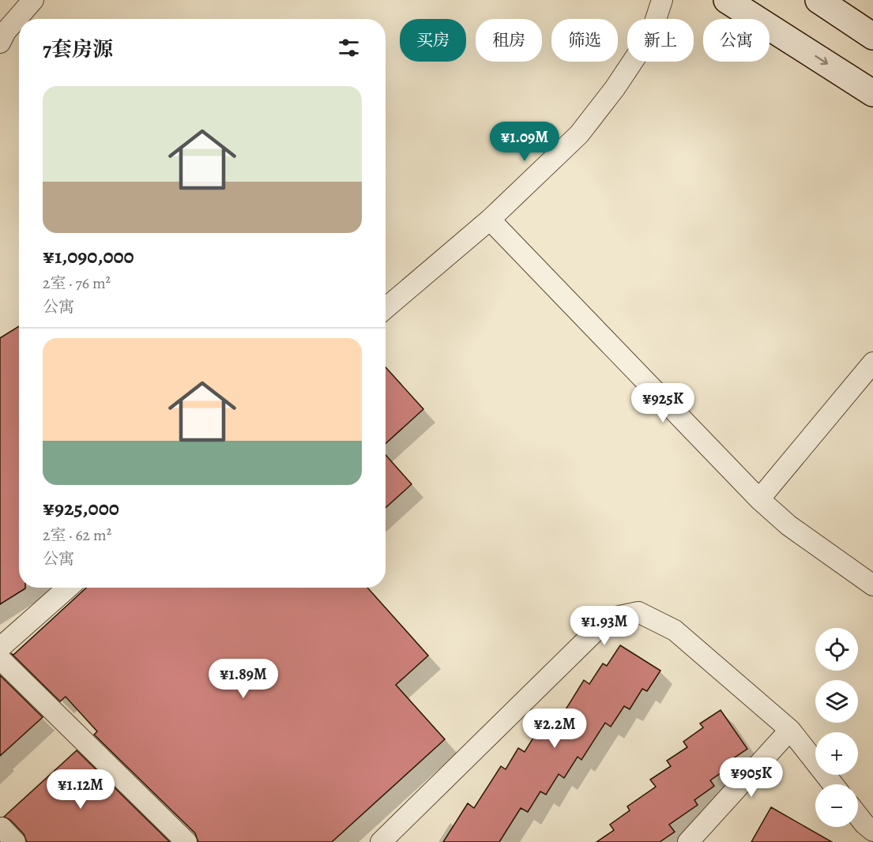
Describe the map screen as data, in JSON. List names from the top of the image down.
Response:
{
  "page": {
    "chip": [
      "买房",
      "租房",
      "筛选",
      "新上",
      "公寓"
    ],
    "heading": "7套房源",
    "list": [
      {
        "name": "¥1,090,000",
        "note": "2室 · 76 m² · 公寓"
      },
      {
        "name": "¥925,000",
        "note": "2室 · 62 m² · 公寓"
      }
    ],
    "price": [
      "¥1.09M",
      "¥925K",
      "¥1.93M",
      "¥1.89M",
      "¥2.2M",
      "¥905K",
      "¥1.12M"
    ],
    "map_buttons": ["+", "−"]
  }
}
